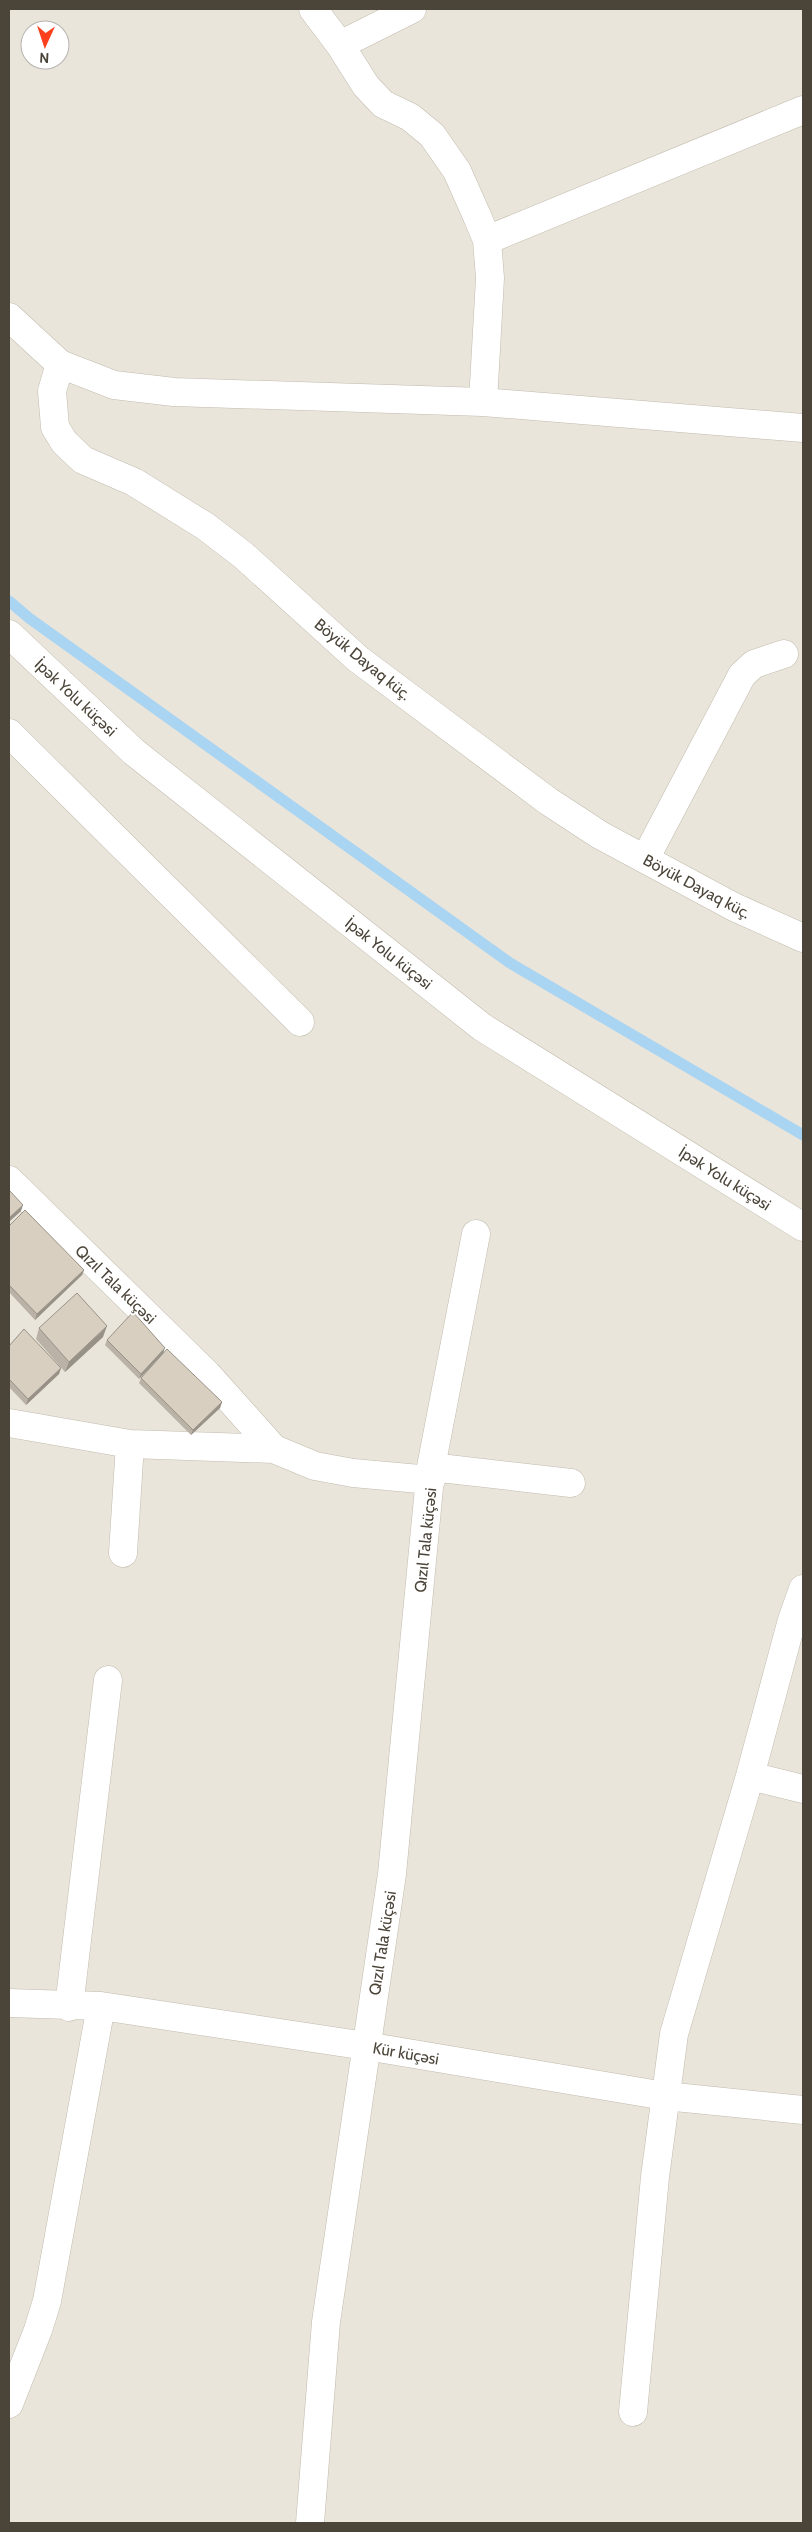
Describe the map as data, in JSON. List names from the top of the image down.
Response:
{
  "streets": {
    "street": [
      "Böyük Dayaq küç.",
      "İpək Yolu küçəsi",
      "Qızıl Tala küçəsi",
      "Kür küçəsi"
    ]
  },
  "crossings": [
    ["Qızıl Tala küçəsi", "Kür küçəsi"]
  ],
  "north": "bottom"
}
